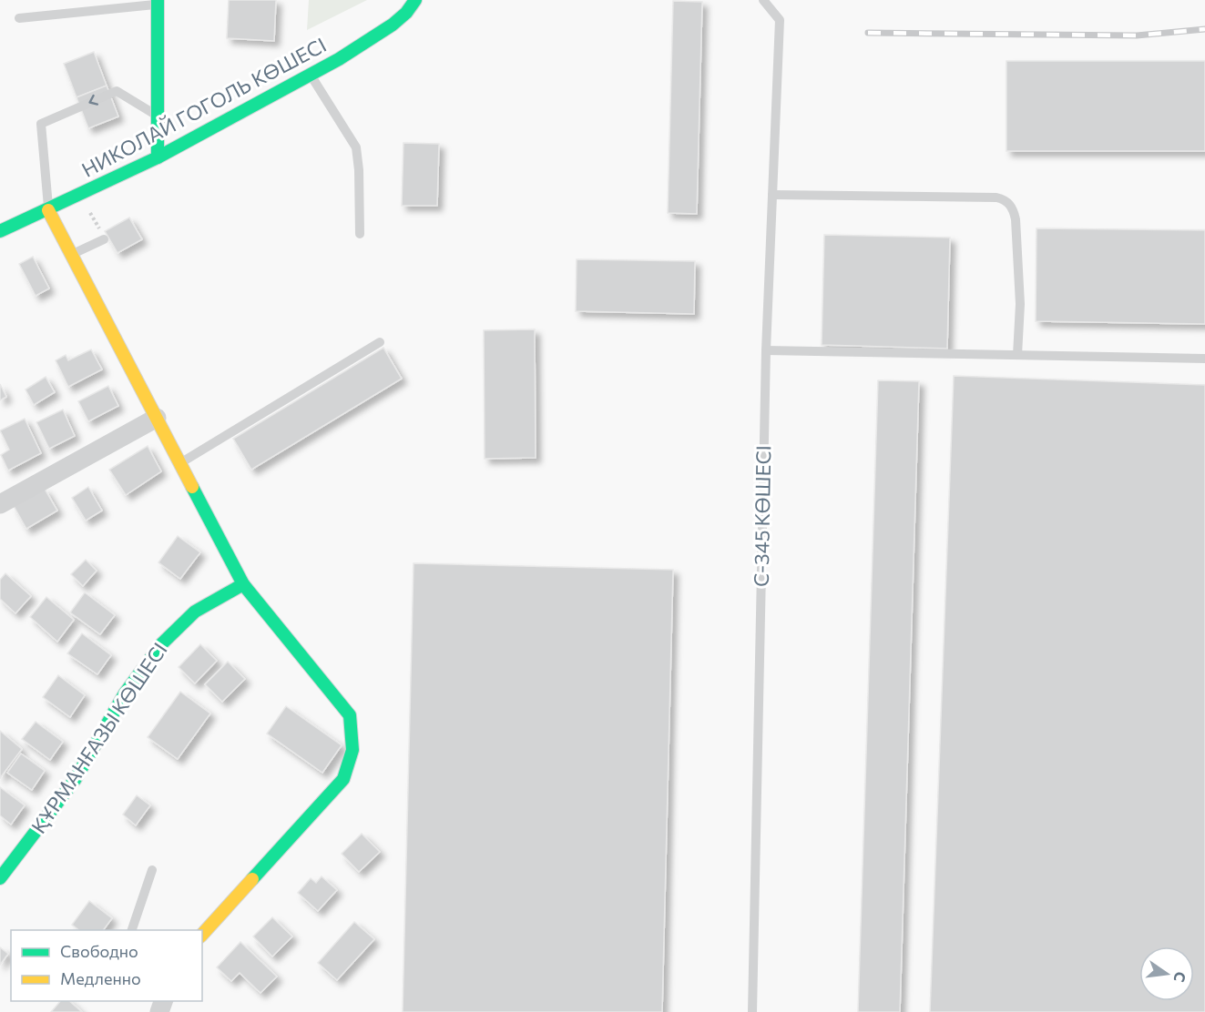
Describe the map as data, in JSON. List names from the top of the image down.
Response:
{
  "streets": {
    "street": ["НИКОЛАЙ ГОГОЛЬ КӨШЕСІ", "ҚҰРМАНҒАЗЫ КӨШЕСІ"],
    "lane": ["С-345 КӨШЕСІ"]
  },
  "legend": ["Свободно", "Медленно"],
  "north": "right"
}
